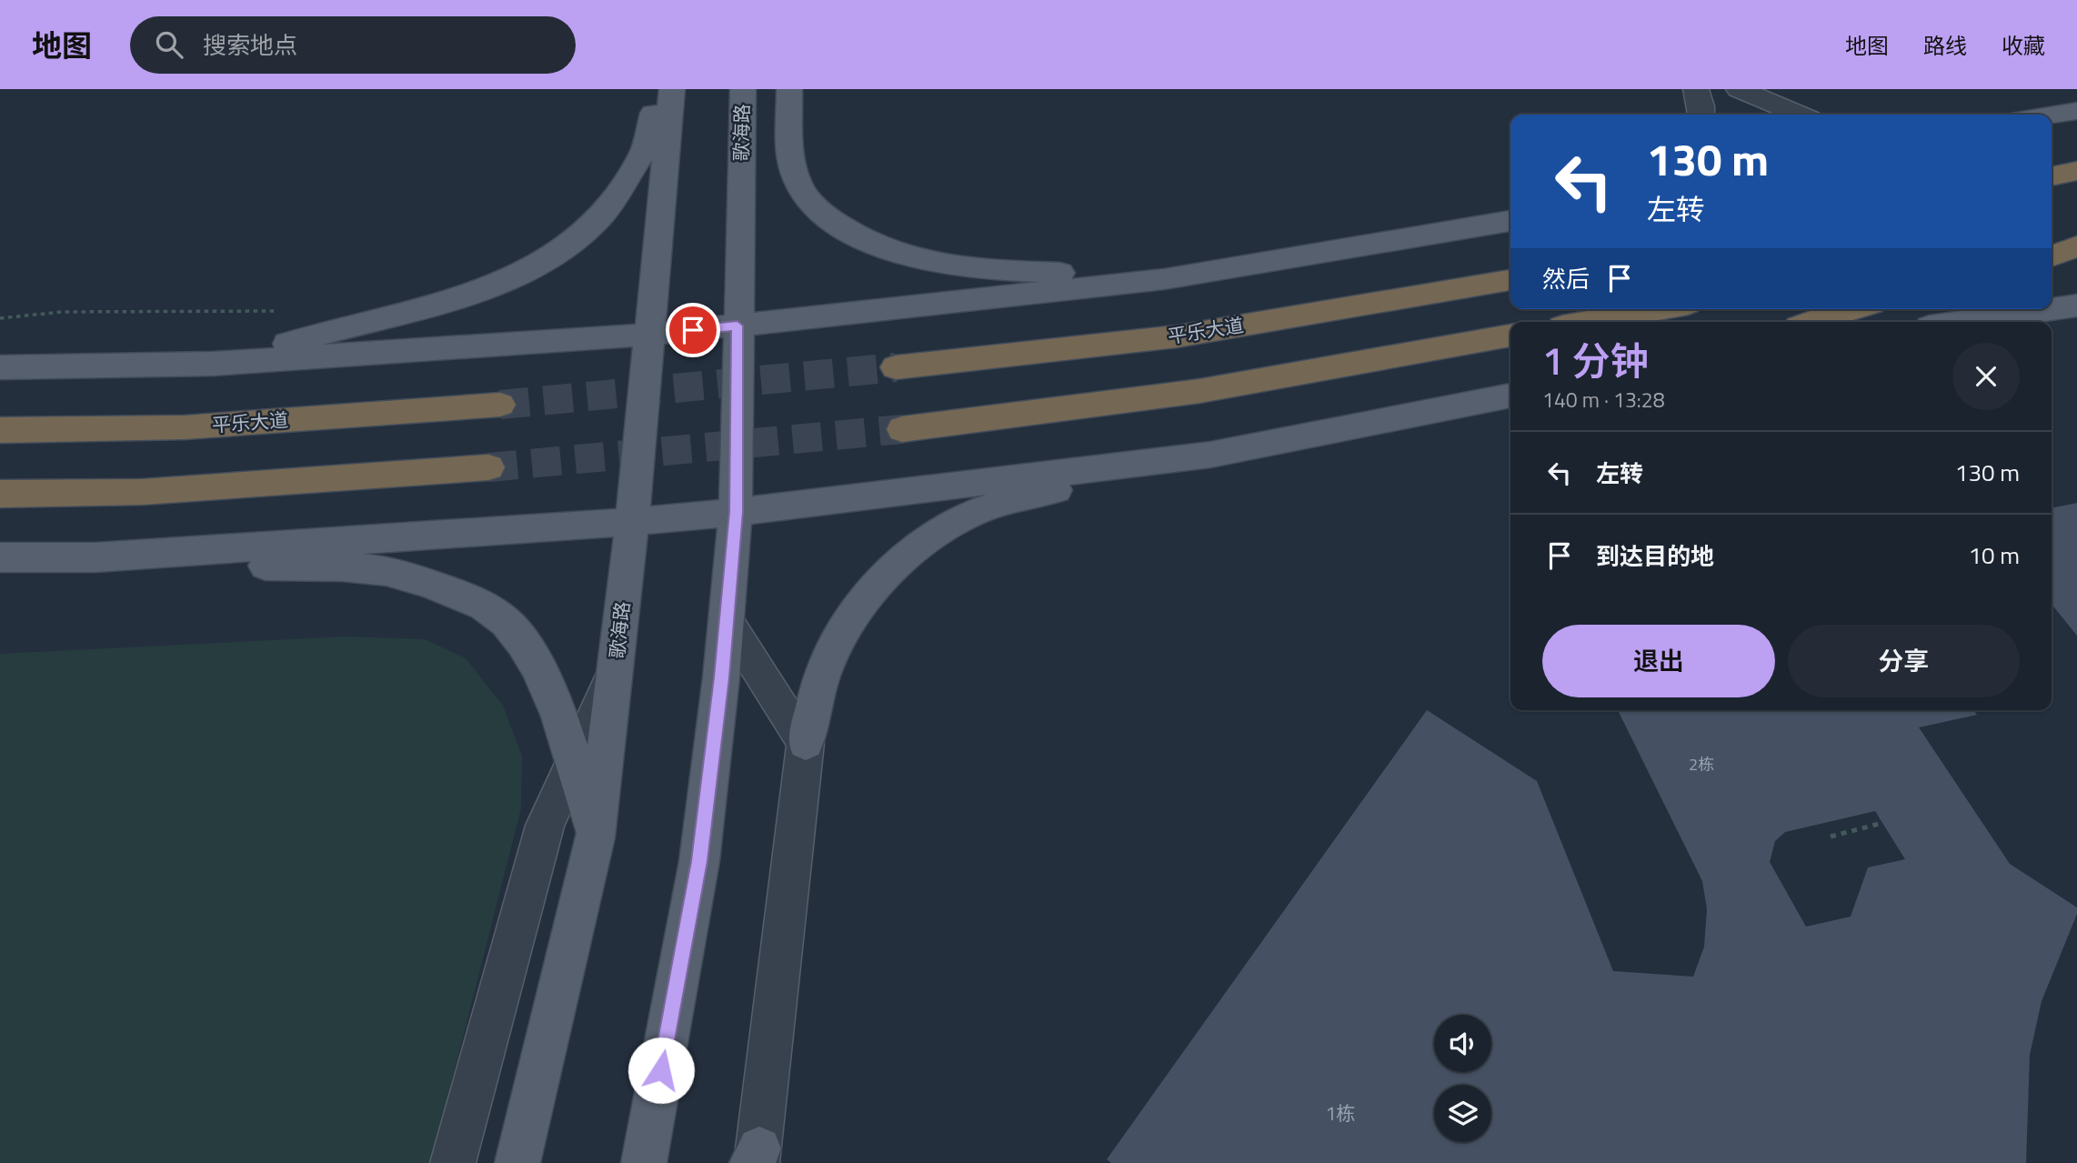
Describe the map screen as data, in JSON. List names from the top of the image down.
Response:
{
  "streets": {
    "highway": ["平乐大道"],
    "main road": ["歌海路"]
  },
  "house_numbers": ["2栋", "1栋"],
  "page": {
    "header": "地图",
    "search": "搜索地点",
    "nav": ["地图", "路线", "收藏"],
    "turn": ["130 m", "左转"],
    "then": "然后",
    "heading": ["1 分钟", "140 m · 13:28"],
    "list": [
      {
        "name": "左转",
        "value": "130 m"
      },
      {
        "name": "到达目的地",
        "value": "10 m"
      }
    ],
    "buttons": ["退出", "分享"]
  }
}
